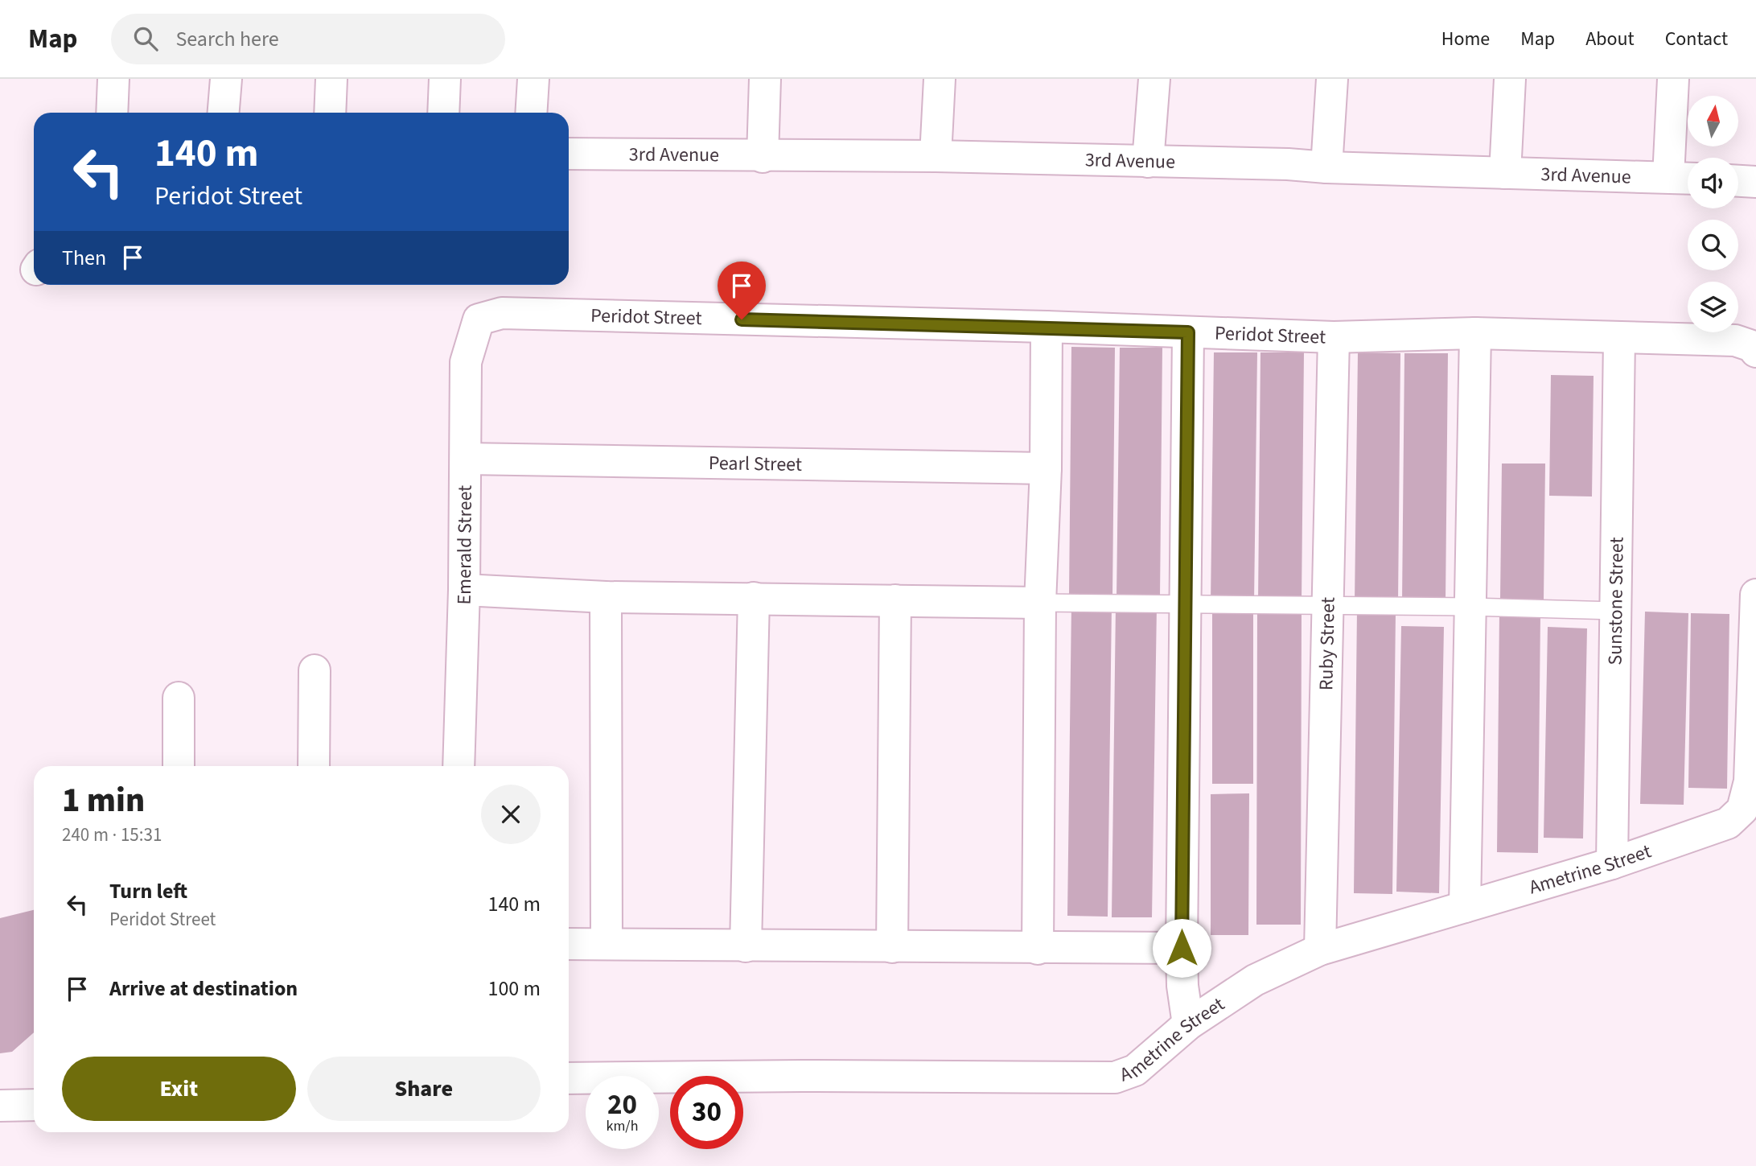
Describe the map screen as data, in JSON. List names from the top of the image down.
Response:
{
  "streets": {
    "street": [
      "3rd Avenue",
      "Peridot Street",
      "Pearl Street",
      "Emerald Street",
      "Sunstone Street",
      "Ruby Street",
      "Ametrine Street"
    ]
  },
  "crossings": [
    ["Peridot Street", "Emerald Street"],
    ["Peridot Street", "Sunstone Street"],
    ["Peridot Street", "Ruby Street"],
    ["Pearl Street", "Emerald Street"],
    ["Sunstone Street", "Ametrine Street"],
    ["Ruby Street", "Ametrine Street"]
  ],
  "north": "top",
  "page": {
    "header": "Map",
    "search": "Search here",
    "nav": [
      "Home",
      "Map",
      "About",
      "Contact"
    ],
    "turn": ["140 m", "Peridot Street"],
    "then": "Then",
    "heading": ["1 min", "240 m · 15:31"],
    "list": [
      {
        "name": "Turn left",
        "note": "Peridot Street",
        "value": "140 m"
      },
      {
        "name": "Arrive at destination",
        "value": "100 m"
      }
    ],
    "buttons": ["Exit", "Share"],
    "speed": "20 km/h",
    "limit": "30"
  }
}
